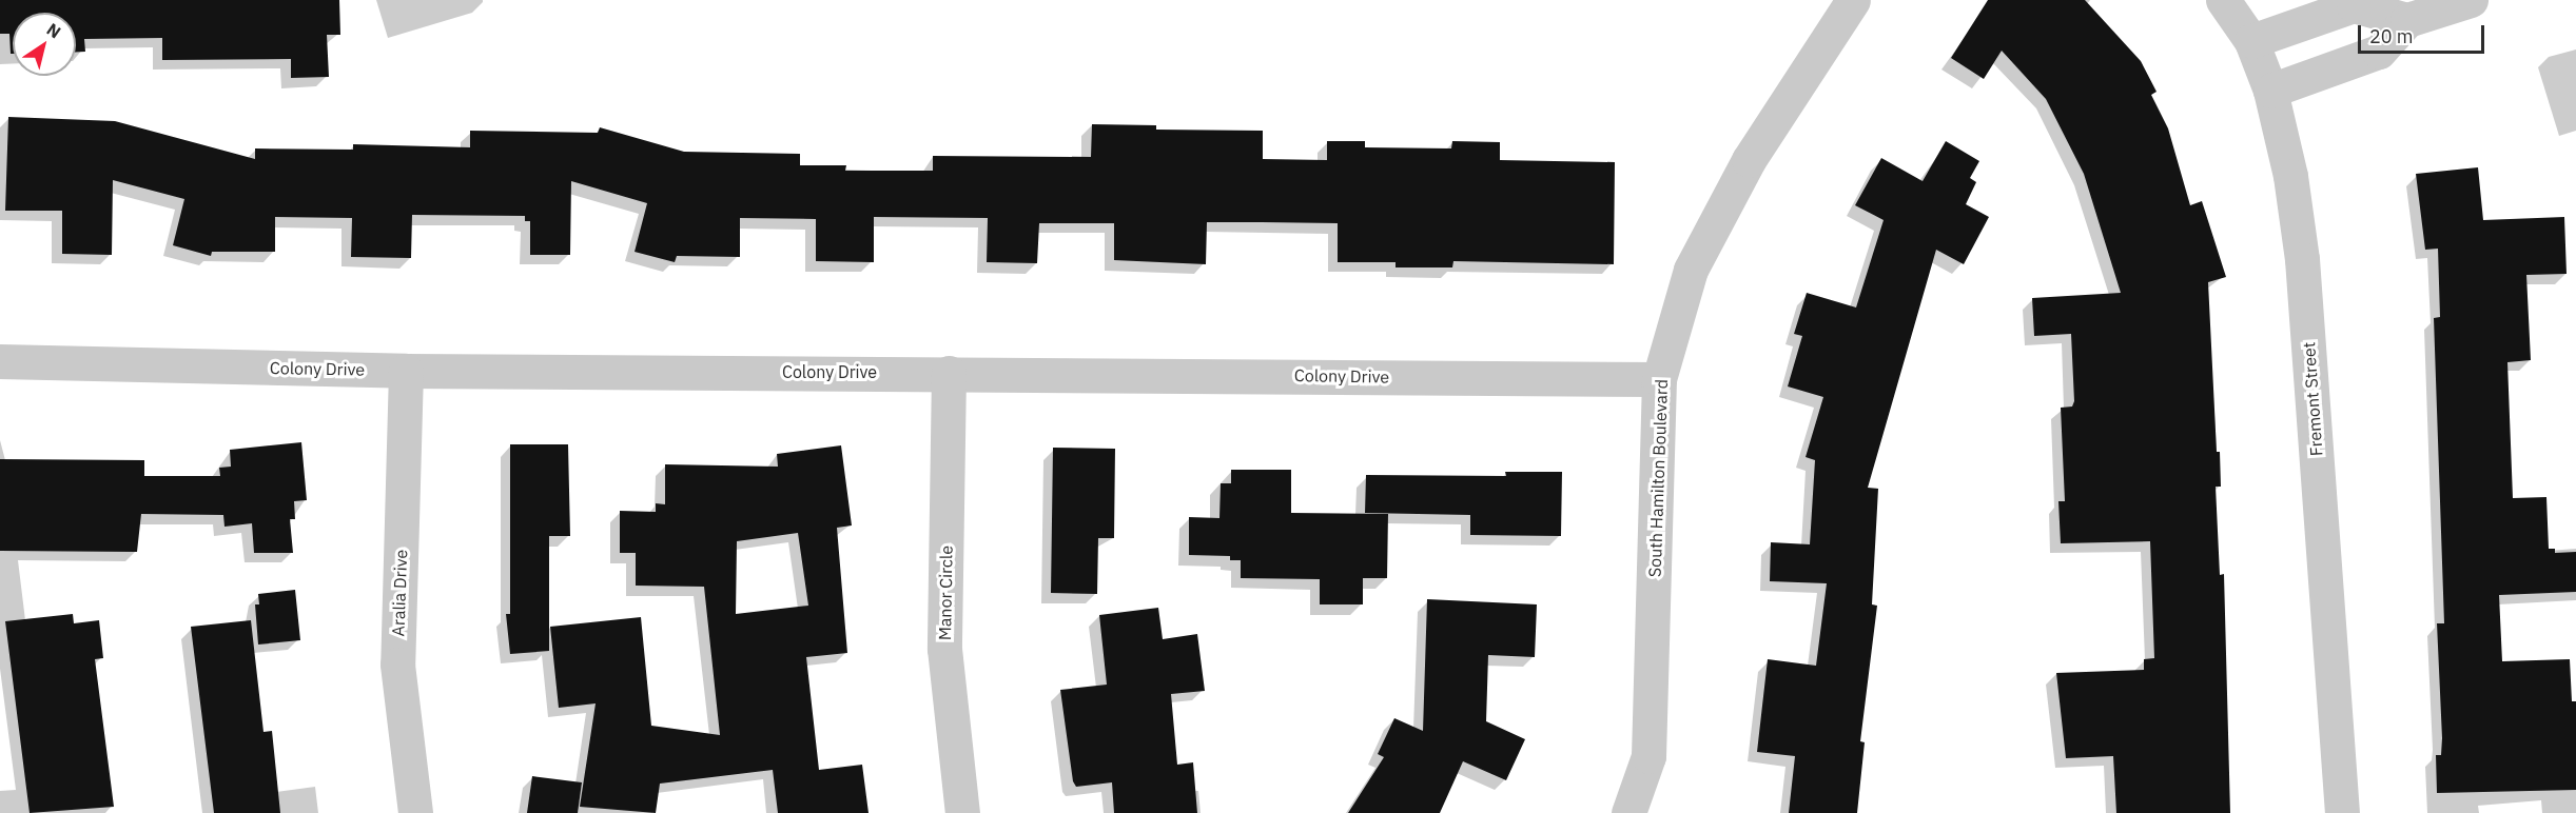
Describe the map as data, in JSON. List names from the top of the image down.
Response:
{
  "streets": {
    "street": [
      "Colony Drive",
      "Fremont Street",
      "South Hamilton Boulevard",
      "Aralia Drive",
      "Manor Circle"
    ]
  },
  "crossings": [
    ["Colony Drive", "South Hamilton Boulevard"],
    ["Colony Drive", "Aralia Drive"],
    ["Colony Drive", "Manor Circle"]
  ],
  "scale_bar": "20 m",
  "north": "top right"
}
